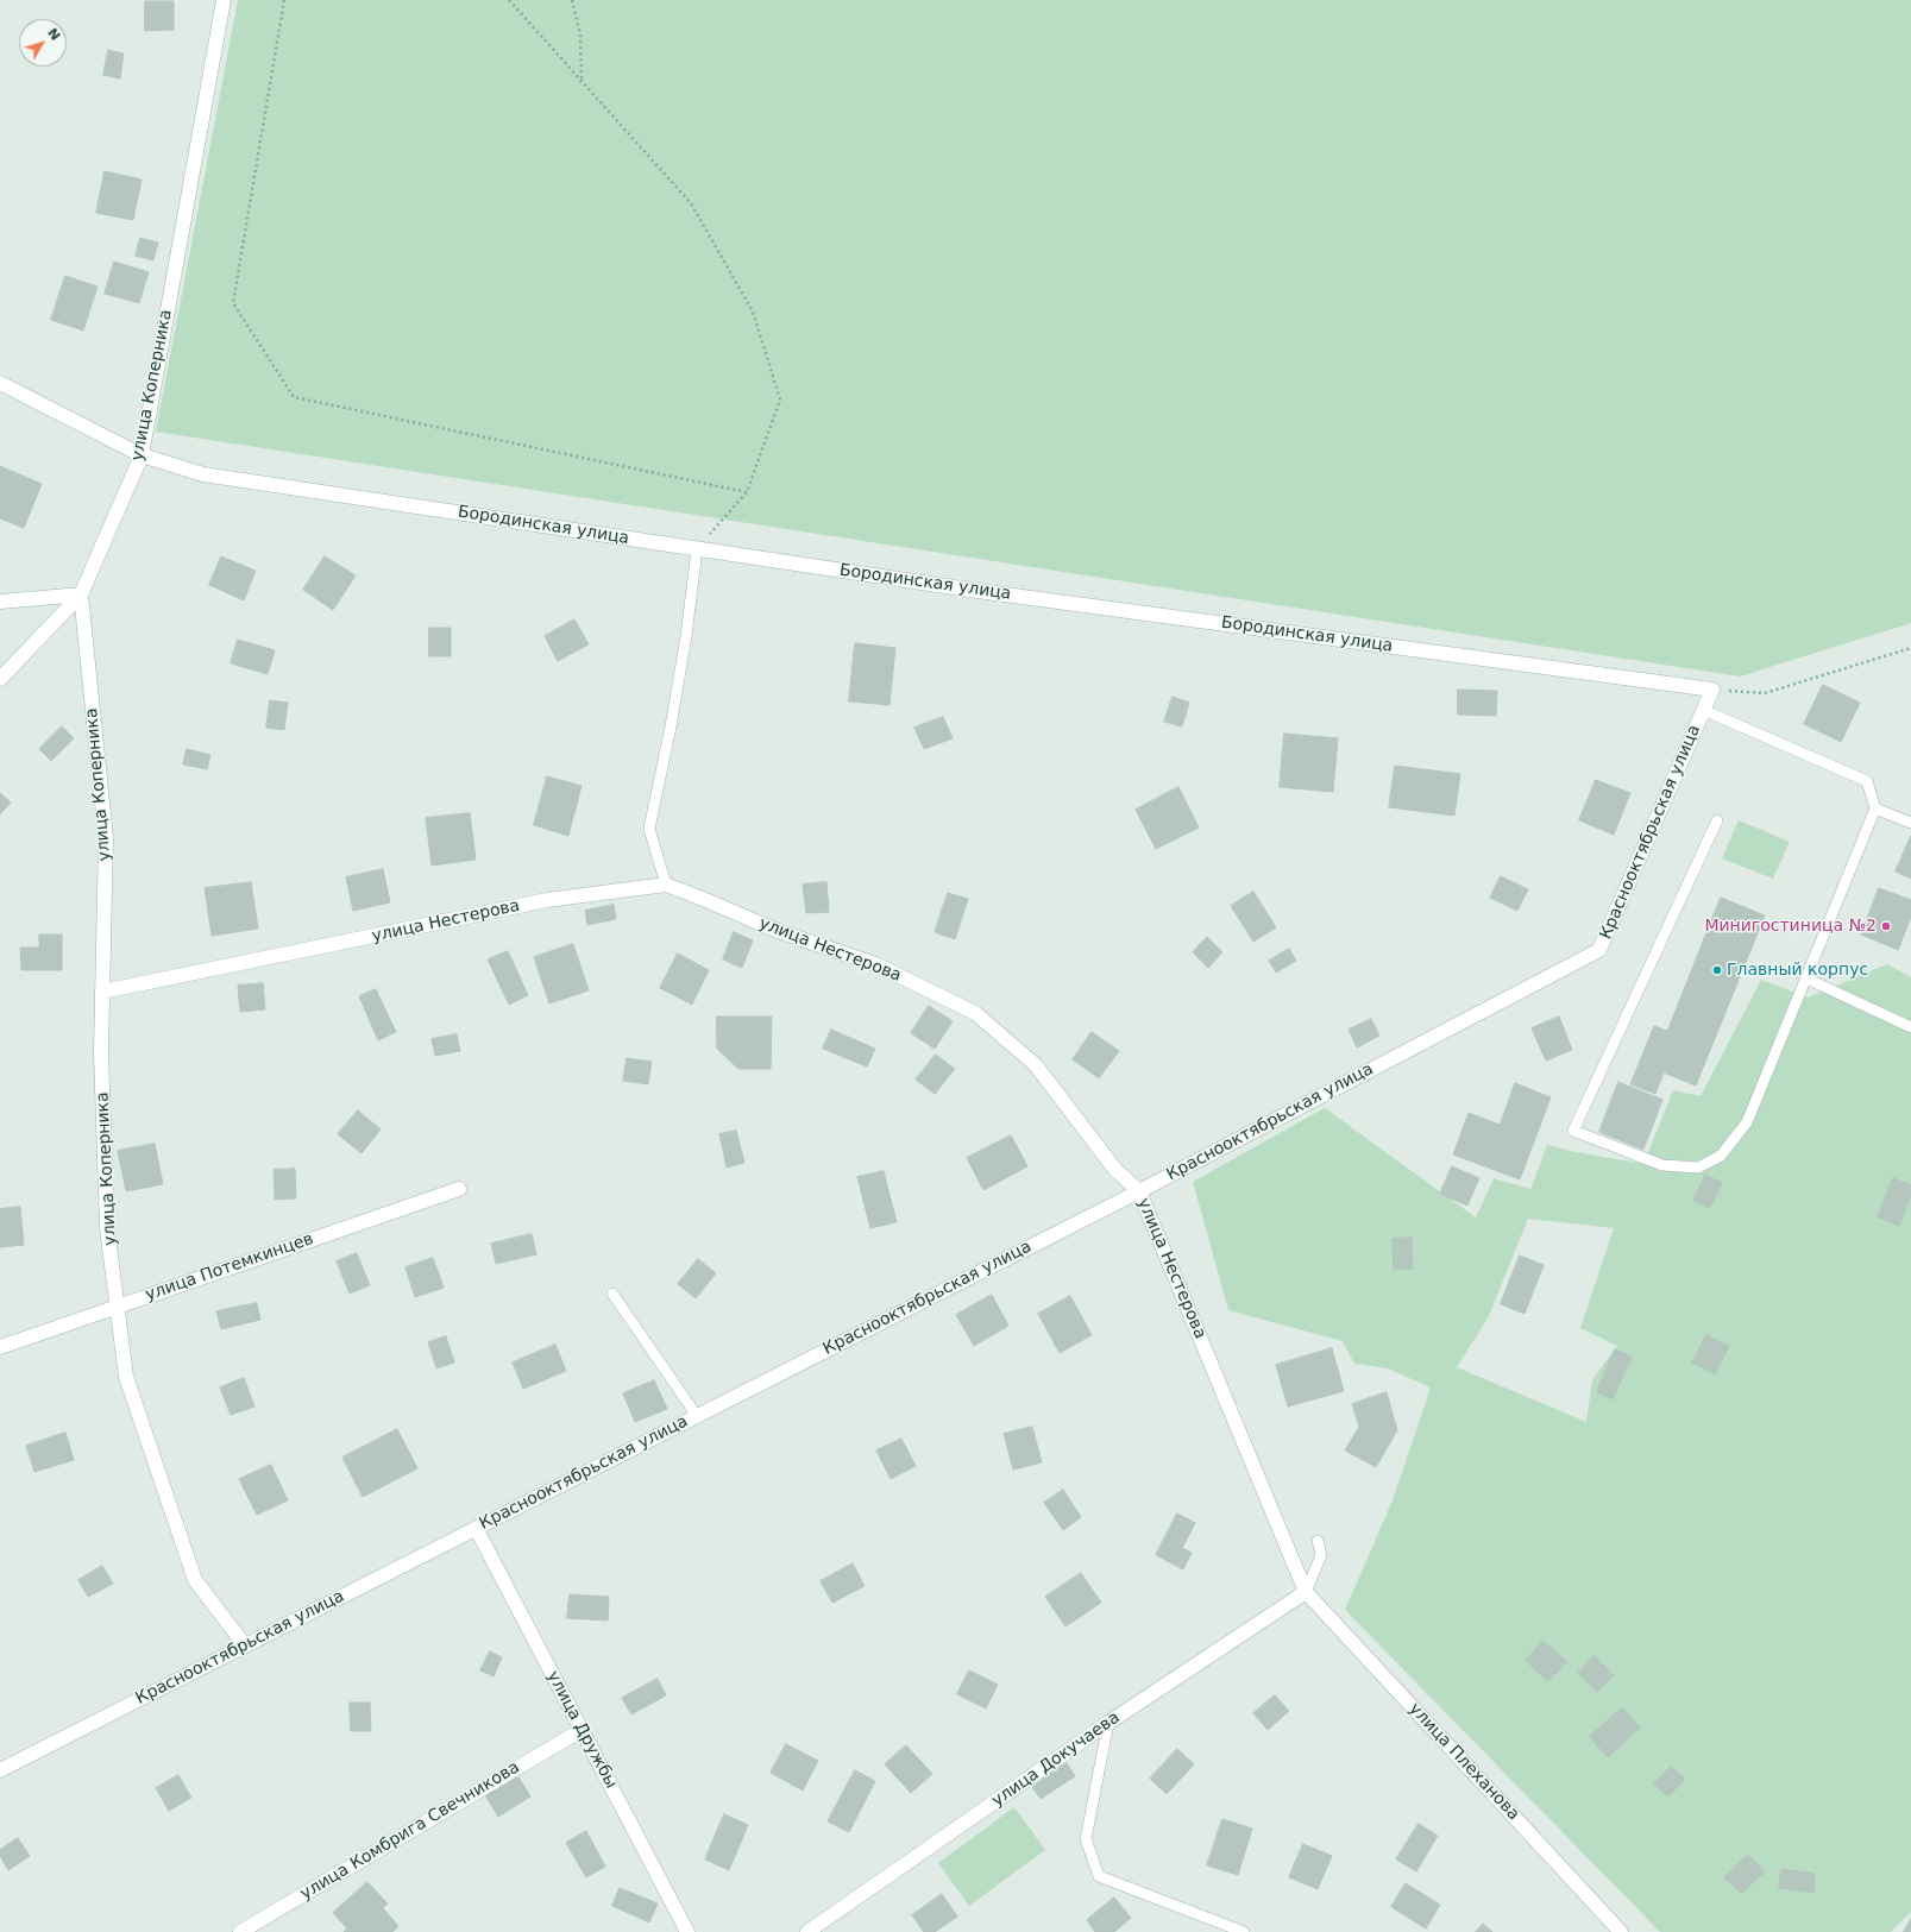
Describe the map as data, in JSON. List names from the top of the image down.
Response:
{
  "streets": {
    "street": [
      "улица Коперника",
      "Бородинская улица",
      "Краснооктябрьская улица",
      "улица Нестерова",
      "улица Потемкинцев",
      "улица Дружбы",
      "улица Докучаева",
      "улица Плеханова",
      "улица Комбрига Свечникова"
    ]
  },
  "crossings": [
    ["улица Коперника", "Бородинская улица"],
    ["улица Коперника", "Краснооктябрьская улица"],
    ["улица Коперника", "улица Нестерова"],
    ["улица Коперника", "улица Потемкинцев"],
    ["Бородинская улица", "Краснооктябрьская улица"],
    ["Краснооктябрьская улица", "улица Нестерова"],
    ["Краснооктябрьская улица", "улица Дружбы"],
    ["улица Нестерова", "улица Докучаева"],
    ["улица Нестерова", "улица Плеханова"],
    ["улица Дружбы", "улица Комбрига Свечникова"],
    ["улица Докучаева", "улица Плеханова"]
  ],
  "places": ["Минигостиница №2", "Главный корпус"],
  "north": "top right"
}
